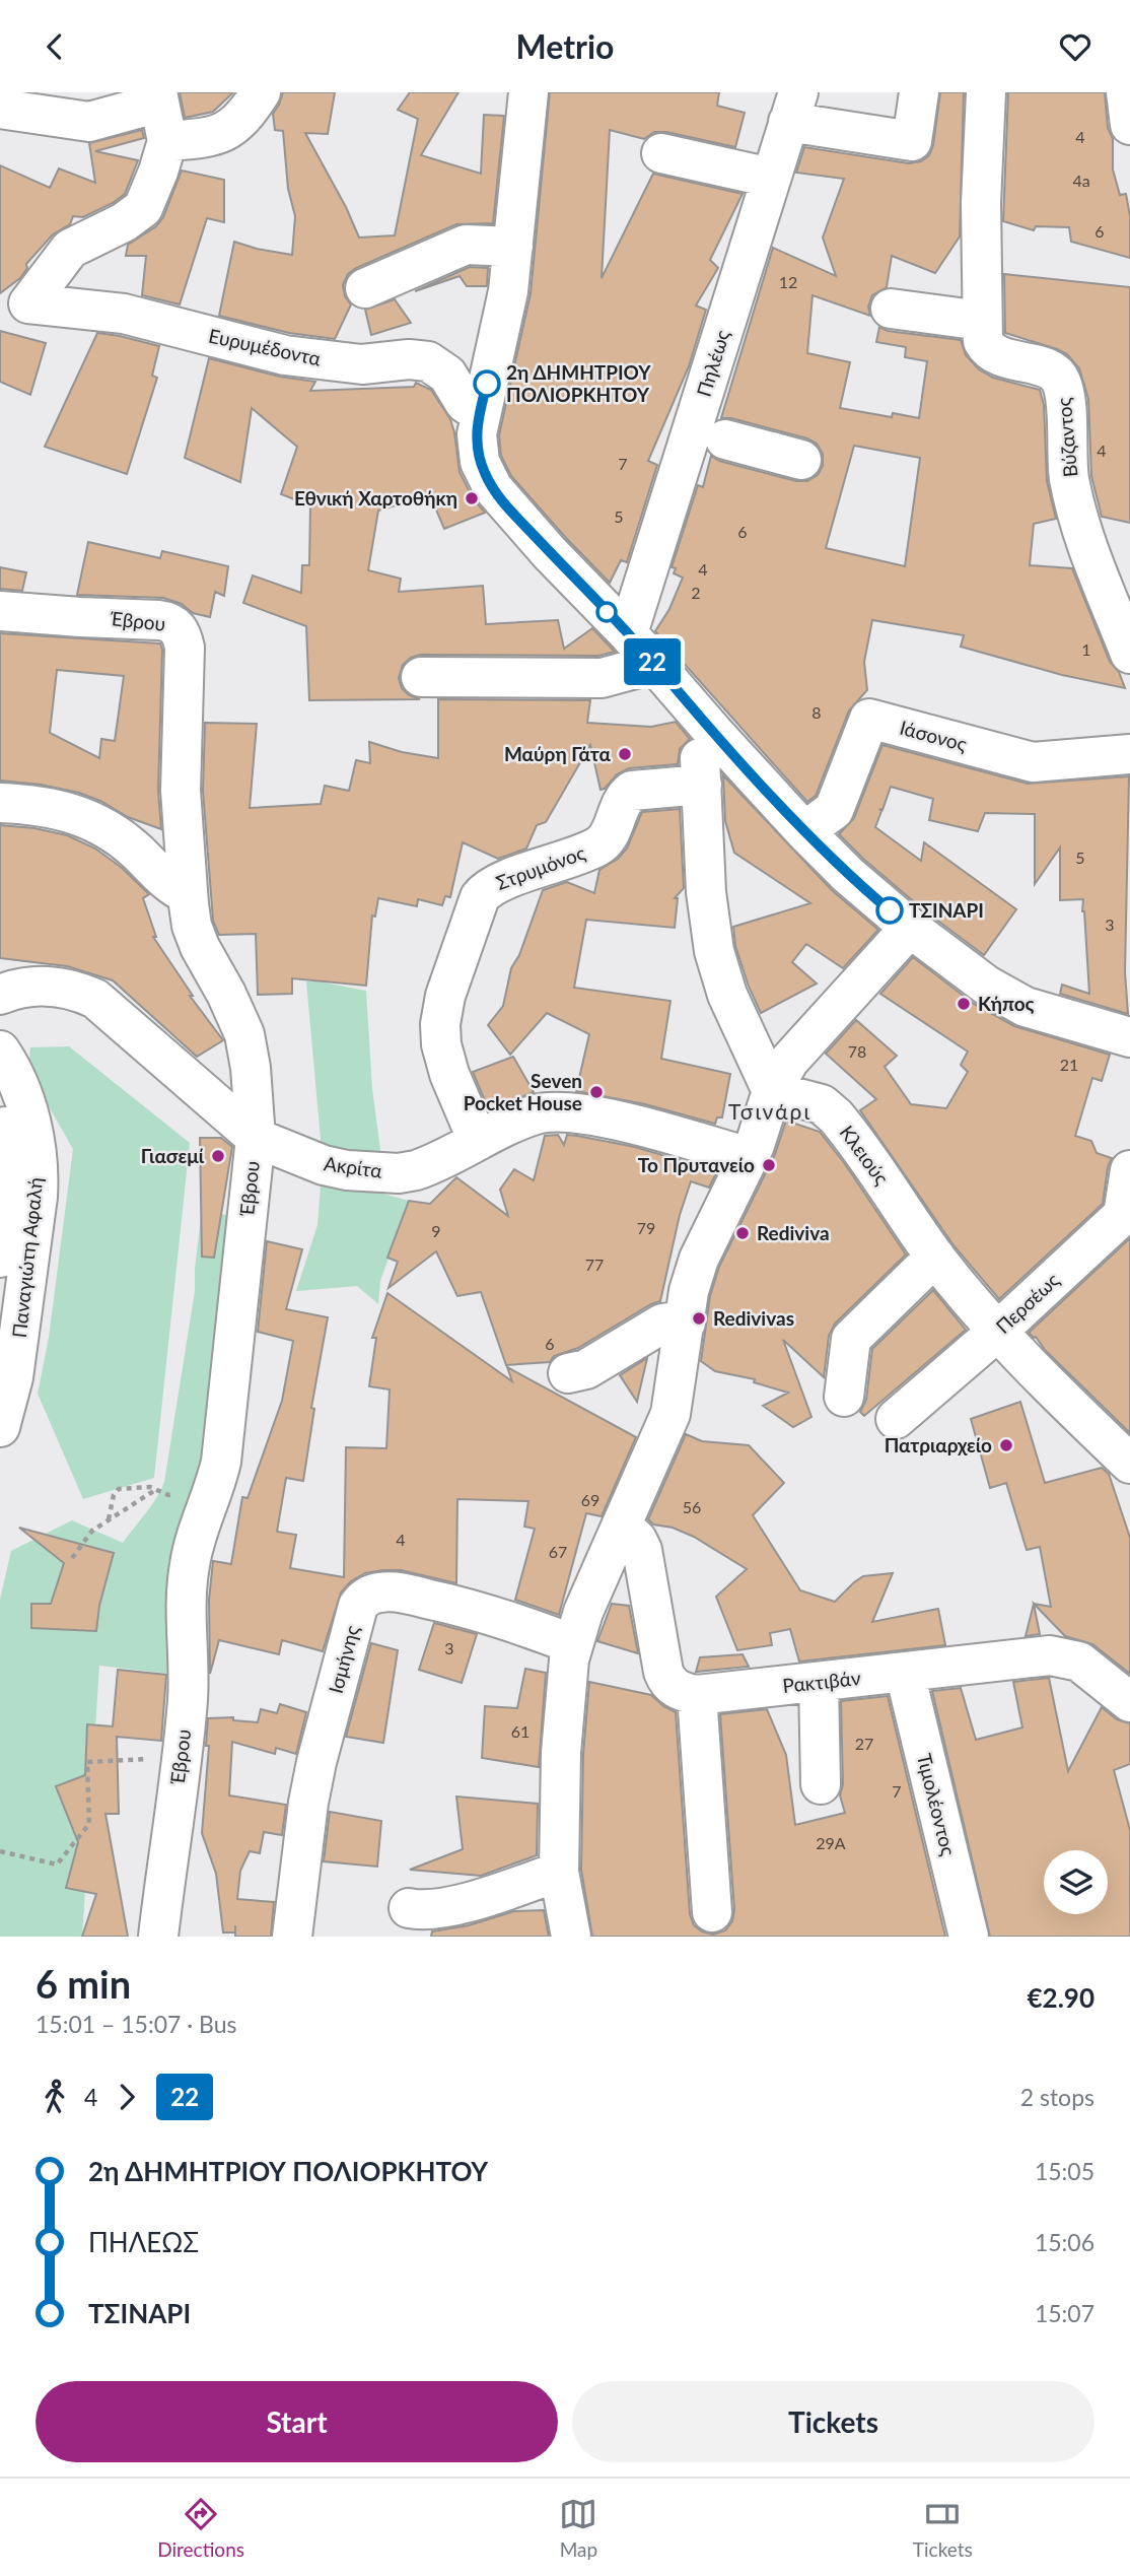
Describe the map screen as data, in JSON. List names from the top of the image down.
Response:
{
  "streets": {
    "street": [
      "Ευρυμέδοντα",
      "Πηλέως",
      "Βύζαντος",
      "Έβρου",
      "Ιάσονος",
      "Στρυμόνος",
      "Κλειούς",
      "Ακρίτα",
      "Παναγιώτη Αφαλή",
      "Περσέως",
      "Ισμήνης",
      "Ρακτιβάν",
      "Τιμολέοντος"
    ]
  },
  "crossings": [
    ["Έβρου", "Ακρίτα"],
    ["Στρυμόνος", "Ακρίτα"],
    ["Κλειούς", "Περσέως"],
    ["Ρακτιβάν", "Τιμολέοντος"]
  ],
  "districts": ["Τσινάρι"],
  "places": [
    "2η ΔΗΜΗΤΡΙΟΥ ΠΟΛΙΟΡΚΗΤΟΥ",
    "Εθνική Χαρτοθήκη",
    "Μαύρη Γάτα",
    "ΤΣΙΝΑΡΙ",
    "Κήπος",
    "Seven Pocket House",
    "Γιασεμί",
    "Το Πρυτανείο",
    "Rediviva",
    "Redivivas",
    "Πατριαρχείο"
  ],
  "lines": ["bus line 22"],
  "house_numbers": [
    "4",
    "4a",
    "6",
    "12",
    "4",
    "7",
    "5",
    "6",
    "4",
    "2",
    "1",
    "8",
    "5",
    "3",
    "78",
    "21",
    "79",
    "9",
    "77",
    "6",
    "69",
    "56",
    "4",
    "67",
    "3",
    "61",
    "27",
    "7",
    "29A"
  ],
  "page": {
    "header": "Metrio",
    "on_map": "22",
    "heading": ["6 min", "15:01 – 15:07 · Bus", "€2.90"],
    "legs": ["4", "22", "2 stops"],
    "list": [
      {
        "name": "2η ΔΗΜΗΤΡΙΟΥ ΠΟΛΙΟΡΚΗΤΟΥ",
        "value": "15:05"
      },
      {
        "name": "ΠΗΛΕΩΣ",
        "value": "15:06"
      },
      {
        "name": "ΤΣΙΝΑΡΙ",
        "value": "15:07"
      }
    ],
    "buttons": ["Start", "Tickets"],
    "tabs": ["Directions", "Map", "Tickets"]
  }
}
